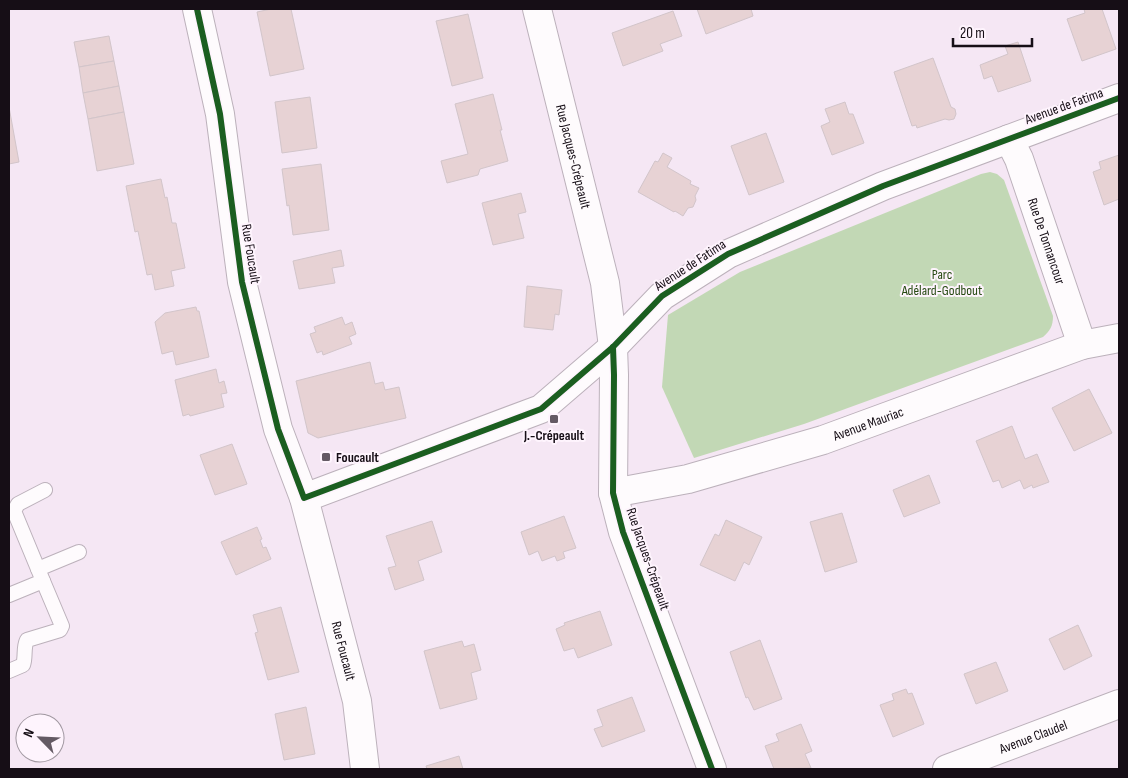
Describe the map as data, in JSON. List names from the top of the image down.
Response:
{
  "streets": {
    "street": [
      "Avenue de Fatima",
      "Rue Jacques-Crépeault",
      "Rue De Tonnancour",
      "Rue Foucault",
      "Avenue Mauriac",
      "Avenue Claudel"
    ]
  },
  "crossings": [
    ["Avenue de Fatima", "Rue Jacques-Crépeault"],
    ["Avenue de Fatima", "Rue De Tonnancour"],
    ["Avenue de Fatima", "Rue Foucault"],
    ["Rue Jacques-Crépeault", "Avenue Mauriac"],
    ["Rue De Tonnancour", "Avenue Mauriac"]
  ],
  "parks": ["Parc Adélard-Godbout"],
  "places": {
    "transit": ["J.-Crépeault", "Foucault"]
  },
  "scale_bar": "20 m",
  "north": "top left"
}
